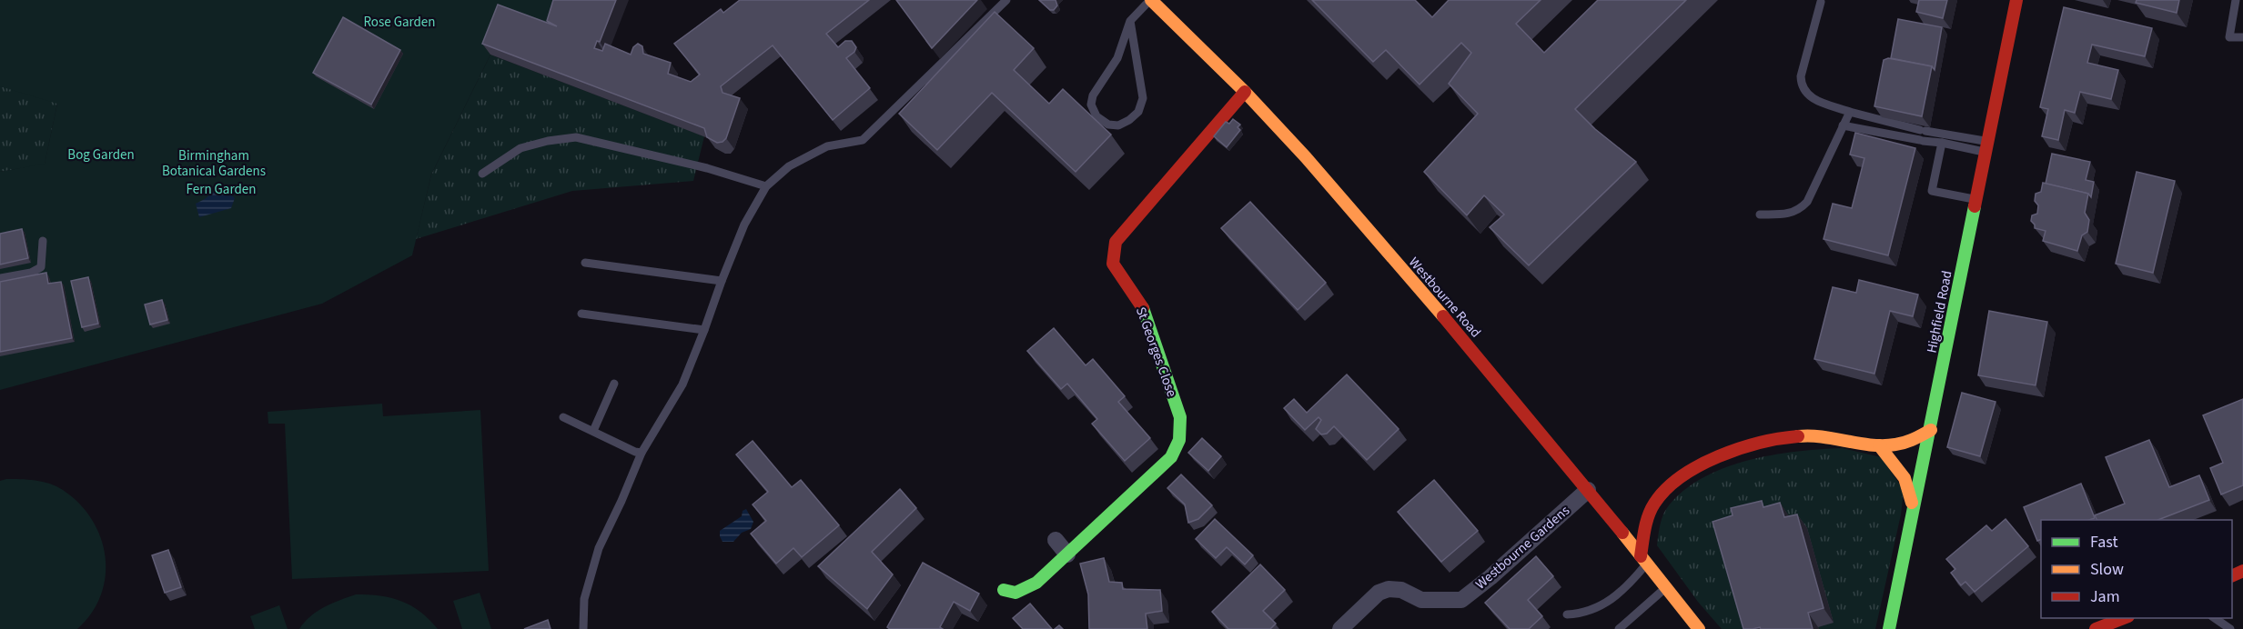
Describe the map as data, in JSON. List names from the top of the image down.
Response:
{
  "streets": {
    "main road": ["Westbourne Road", "Highfield Road", "St Georges Close"],
    "street": ["Westbourne Gardens"]
  },
  "crossings": [
    ["Westbourne Road", "St Georges Close"],
    ["Westbourne Road", "Westbourne Gardens"]
  ],
  "parks": [
    "Rose Garden",
    "Bog Garden",
    "Birmingham Botanical Gardens",
    "Fern Garden"
  ],
  "legend": ["Fast", "Slow", "Jam"]
}
